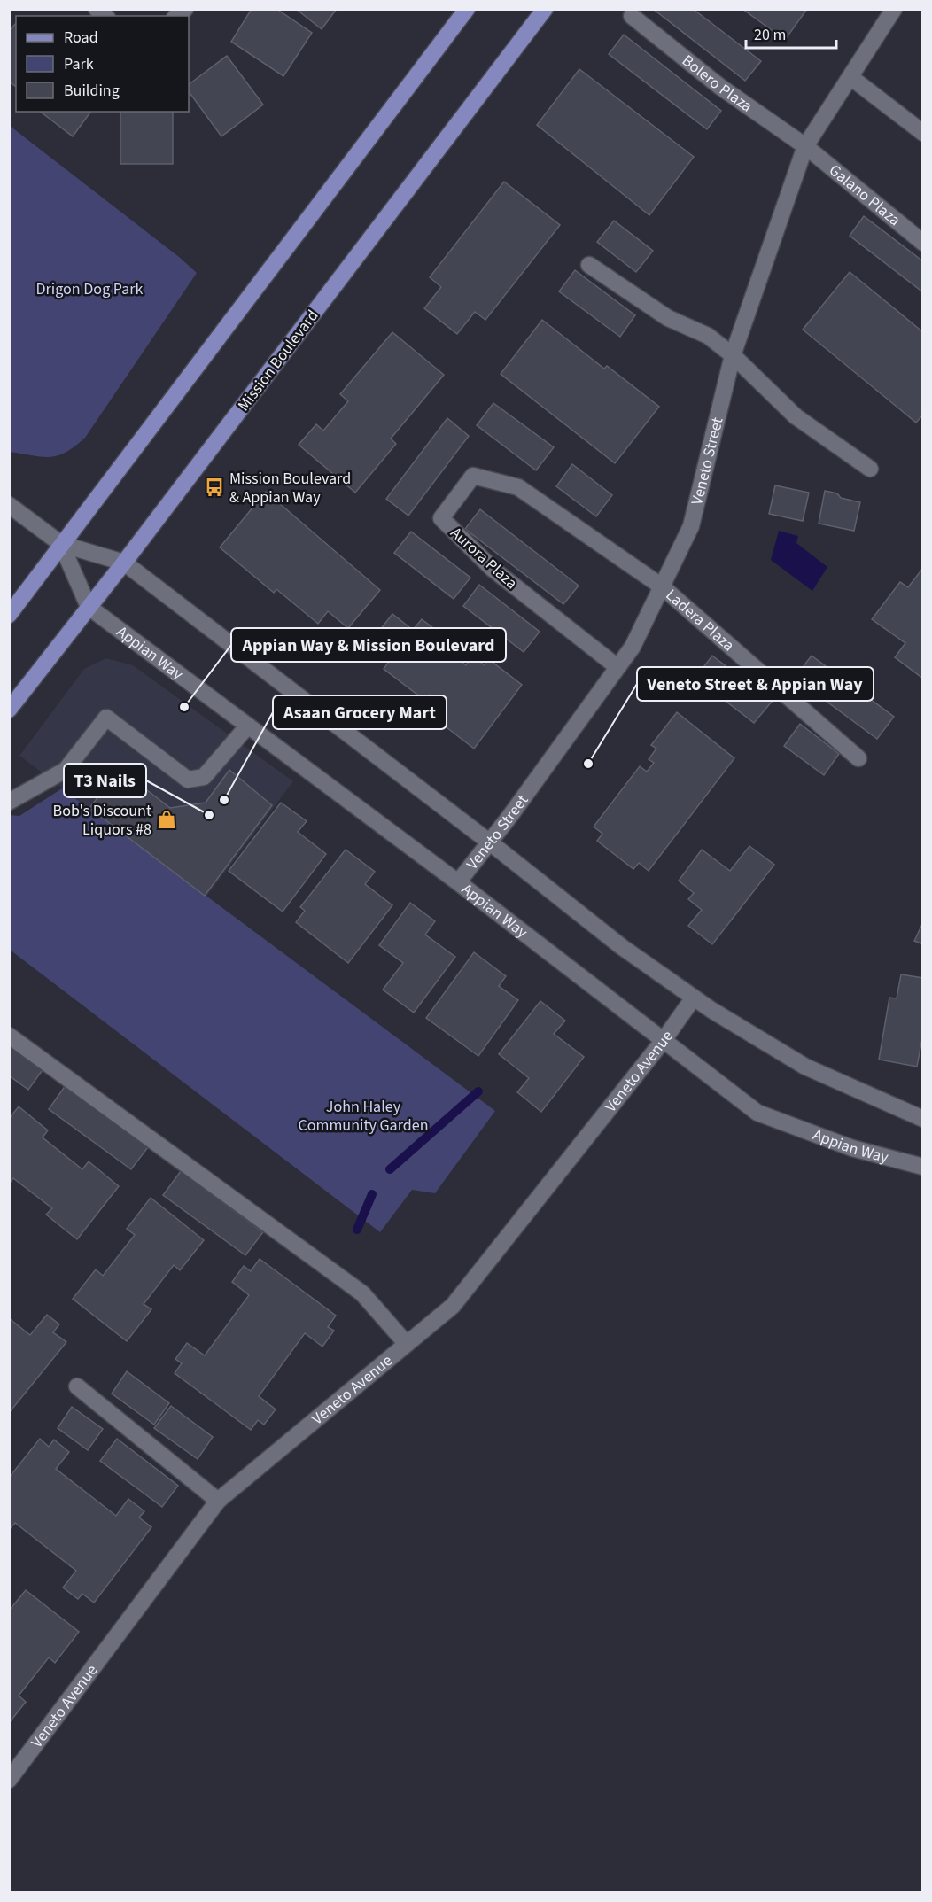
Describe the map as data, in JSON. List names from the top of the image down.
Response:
{
  "streets": {
    "main road": ["Mission Boulevard"],
    "street": [
      "Bolero Plaza",
      "Galano Plaza",
      "Veneto Street",
      "Aurora Plaza",
      "Ladera Plaza",
      "Appian Way",
      "Veneto Avenue"
    ]
  },
  "crossings": [
    ["Bolero Plaza", "Galano Plaza"],
    ["Bolero Plaza", "Veneto Street"],
    ["Galano Plaza", "Veneto Street"],
    ["Mission Boulevard", "Appian Way"],
    ["Veneto Street", "Aurora Plaza"],
    ["Veneto Street", "Ladera Plaza"],
    ["Veneto Street", "Appian Way"],
    ["Aurora Plaza", "Ladera Plaza"],
    ["Appian Way", "Veneto Avenue"]
  ],
  "parks": ["Drigon Dog Park", "John Haley Community Garden"],
  "places": {
    "bus stop": ["Mission Boulevard & Appian Way"],
    "other": [
      "Appian Way & Mission Boulevard",
      "Veneto Street & Appian Way",
      "Asaan Grocery Mart",
      "T3 Nails"
    ],
    "shop": ["Bob's Discount Liquors #8"]
  },
  "legend": ["Road", "Park", "Building"],
  "scale_bar": "20 m"
}
